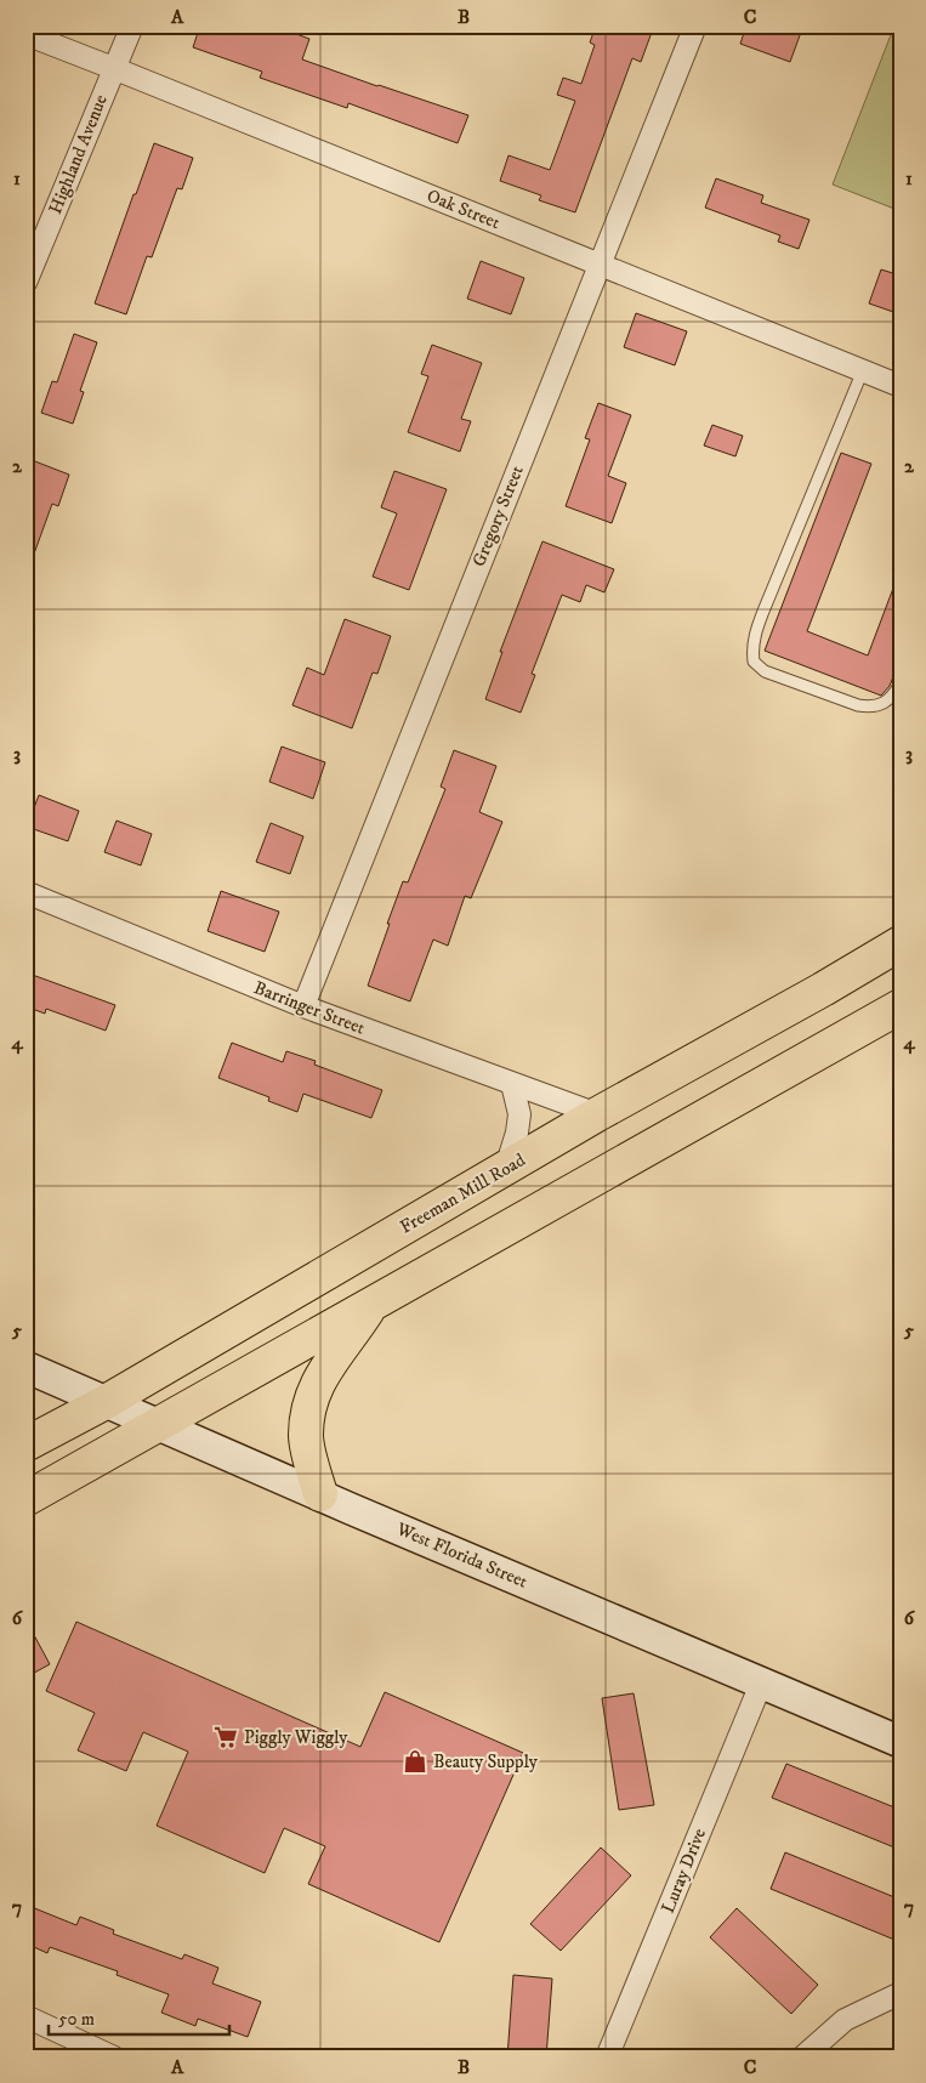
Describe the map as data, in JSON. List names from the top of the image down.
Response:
{
  "streets": {
    "main road": ["Freeman Mill Road", "West Florida Street"],
    "street": [
      "Highland Avenue",
      "Oak Street",
      "Gregory Street",
      "Barringer Street",
      "Luray Drive"
    ]
  },
  "crossings": [
    ["Highland Avenue", "Oak Street"],
    ["Oak Street", "Gregory Street"],
    ["Gregory Street", "Barringer Street"],
    ["Barringer Street", "Freeman Mill Road"],
    ["Freeman Mill Road", "West Florida Street"],
    ["West Florida Street", "Luray Drive"]
  ],
  "places": {
    "supermarket": ["Piggly Wiggly"],
    "shop": ["Beauty Supply"]
  },
  "scale_bar": "50 m",
  "grid": {
    "columns": ["A", "B", "C"],
    "rows": [
      "1",
      "2",
      "3",
      "4",
      "5",
      "6",
      "7"
    ]
  }
}
